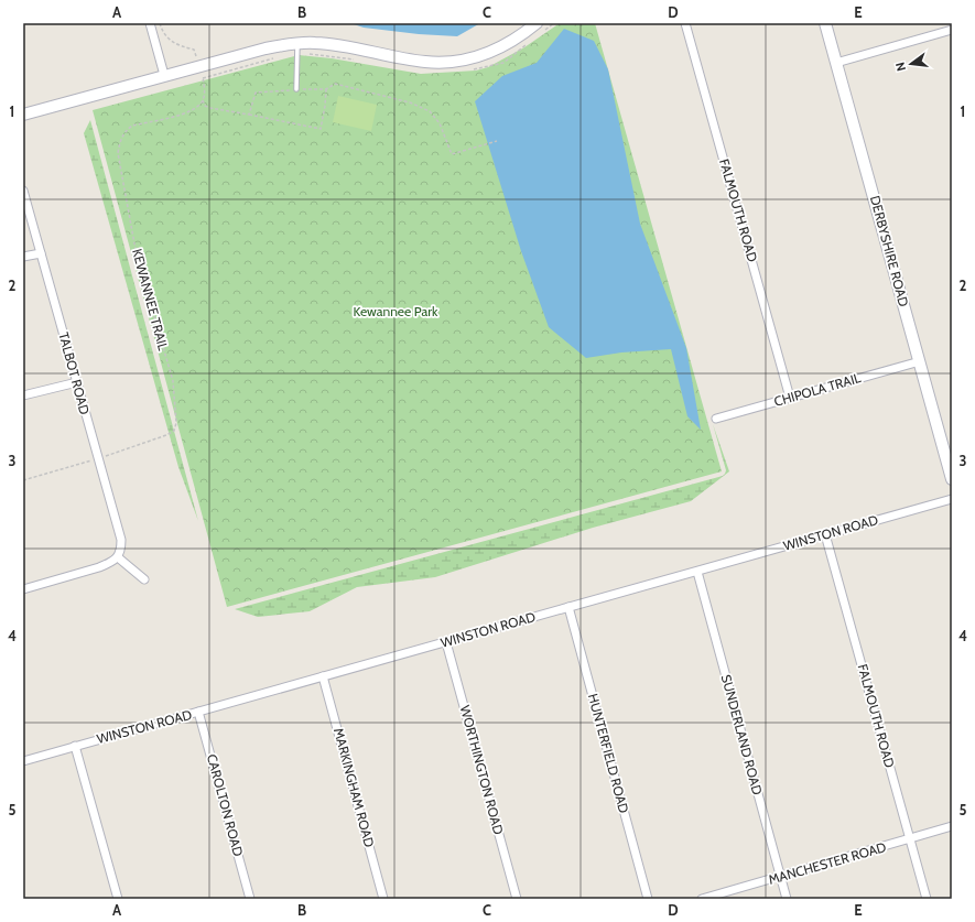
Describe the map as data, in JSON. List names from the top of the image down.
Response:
{
  "streets": {
    "street": [
      "FALMOUTH ROAD",
      "DERBYSHIRE ROAD",
      "TALBOT ROAD",
      "CHIPOLA TRAIL",
      "WINSTON ROAD",
      "SUNDERLAND ROAD",
      "HUNTERFIELD ROAD",
      "WORTHINGTON ROAD",
      "MARKINGHAM ROAD",
      "CAROLTON ROAD",
      "MANCHESTER ROAD"
    ],
    "path": ["KEWANNEE TRAIL"]
  },
  "crossings": [
    ["FALMOUTH ROAD", "CHIPOLA TRAIL"],
    ["FALMOUTH ROAD", "WINSTON ROAD"],
    ["FALMOUTH ROAD", "MANCHESTER ROAD"],
    ["DERBYSHIRE ROAD", "CHIPOLA TRAIL"],
    ["KEWANNEE TRAIL", "TALBOT ROAD"],
    ["WINSTON ROAD", "SUNDERLAND ROAD"],
    ["WINSTON ROAD", "HUNTERFIELD ROAD"],
    ["WINSTON ROAD", "WORTHINGTON ROAD"],
    ["WINSTON ROAD", "MARKINGHAM ROAD"],
    ["WINSTON ROAD", "CAROLTON ROAD"],
    ["SUNDERLAND ROAD", "MANCHESTER ROAD"]
  ],
  "parks": ["Kewannee Park"],
  "north": "left",
  "grid": {
    "columns": [
      "A",
      "B",
      "C",
      "D",
      "E"
    ],
    "rows": [
      "1",
      "2",
      "3",
      "4",
      "5"
    ]
  }
}
